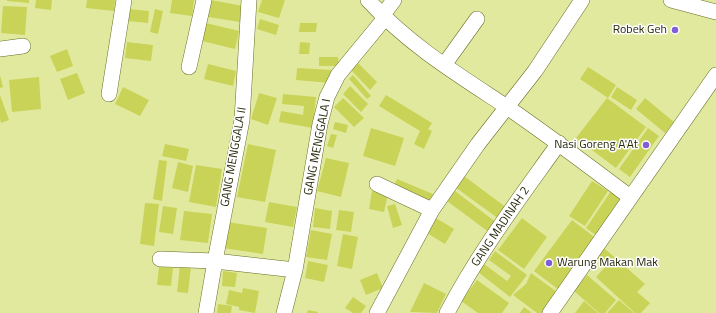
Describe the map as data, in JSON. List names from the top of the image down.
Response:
{
  "streets": {
    "street": ["GANG MENGGALA I", "GANG MENGGALA II", "GANG MADINAH 2"]
  },
  "places": ["Robek Geh", "Nasi Goreng A'At", "Warung Makan Mak"]
}
